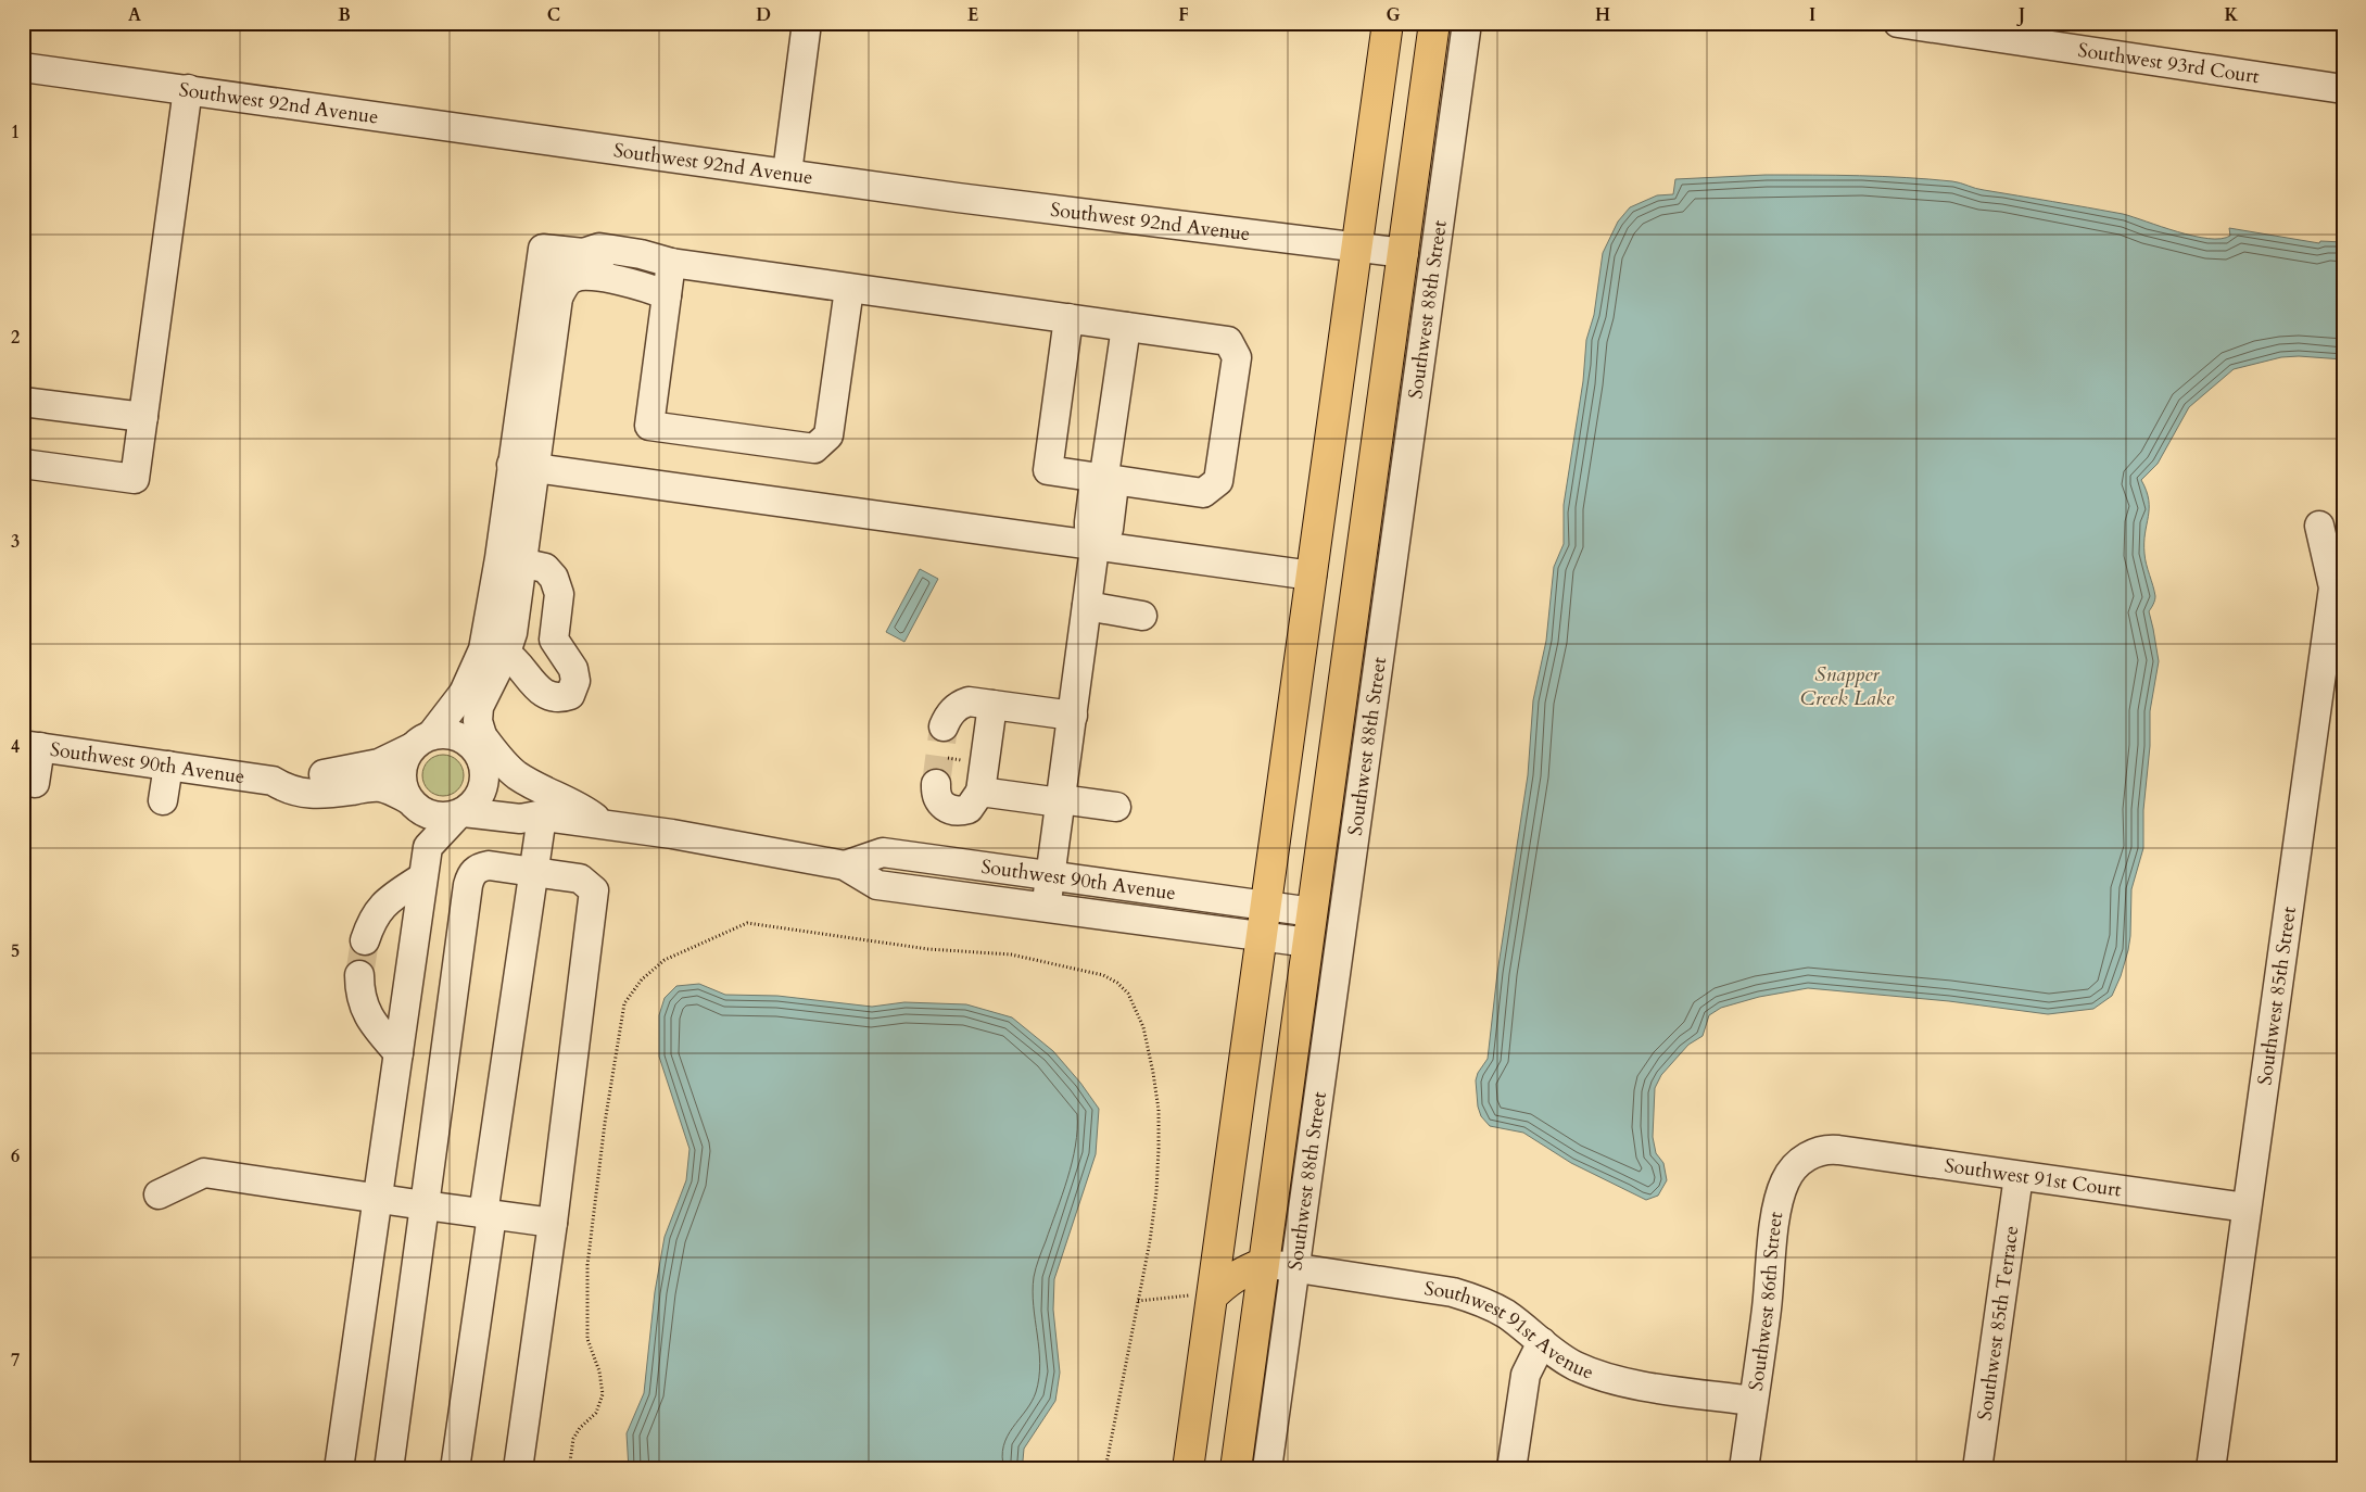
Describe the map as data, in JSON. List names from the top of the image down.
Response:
{
  "streets": {
    "main road": ["Southwest 88th Street"],
    "street": [
      "Southwest 93rd Court",
      "Southwest 92nd Avenue",
      "Southwest 90th Avenue",
      "Southwest 85th Street",
      "Southwest 91st Court",
      "Southwest 86th Street",
      "Southwest 85th Terrace",
      "Southwest 91st Avenue"
    ]
  },
  "crossings": [
    ["Southwest 92nd Avenue", "Southwest 88th Street"],
    ["Southwest 88th Street", "Southwest 90th Avenue"],
    ["Southwest 88th Street", "Southwest 91st Avenue"],
    ["Southwest 85th Street", "Southwest 91st Court"],
    ["Southwest 91st Court", "Southwest 86th Street"],
    ["Southwest 91st Court", "Southwest 85th Terrace"],
    ["Southwest 86th Street", "Southwest 91st Avenue"]
  ],
  "water": ["Snapper Creek Lake"],
  "grid": {
    "columns": [
      "A",
      "B",
      "C",
      "D",
      "E",
      "F",
      "G",
      "H",
      "I",
      "J",
      "K"
    ],
    "rows": [
      "1",
      "2",
      "3",
      "4",
      "5",
      "6",
      "7"
    ]
  }
}
